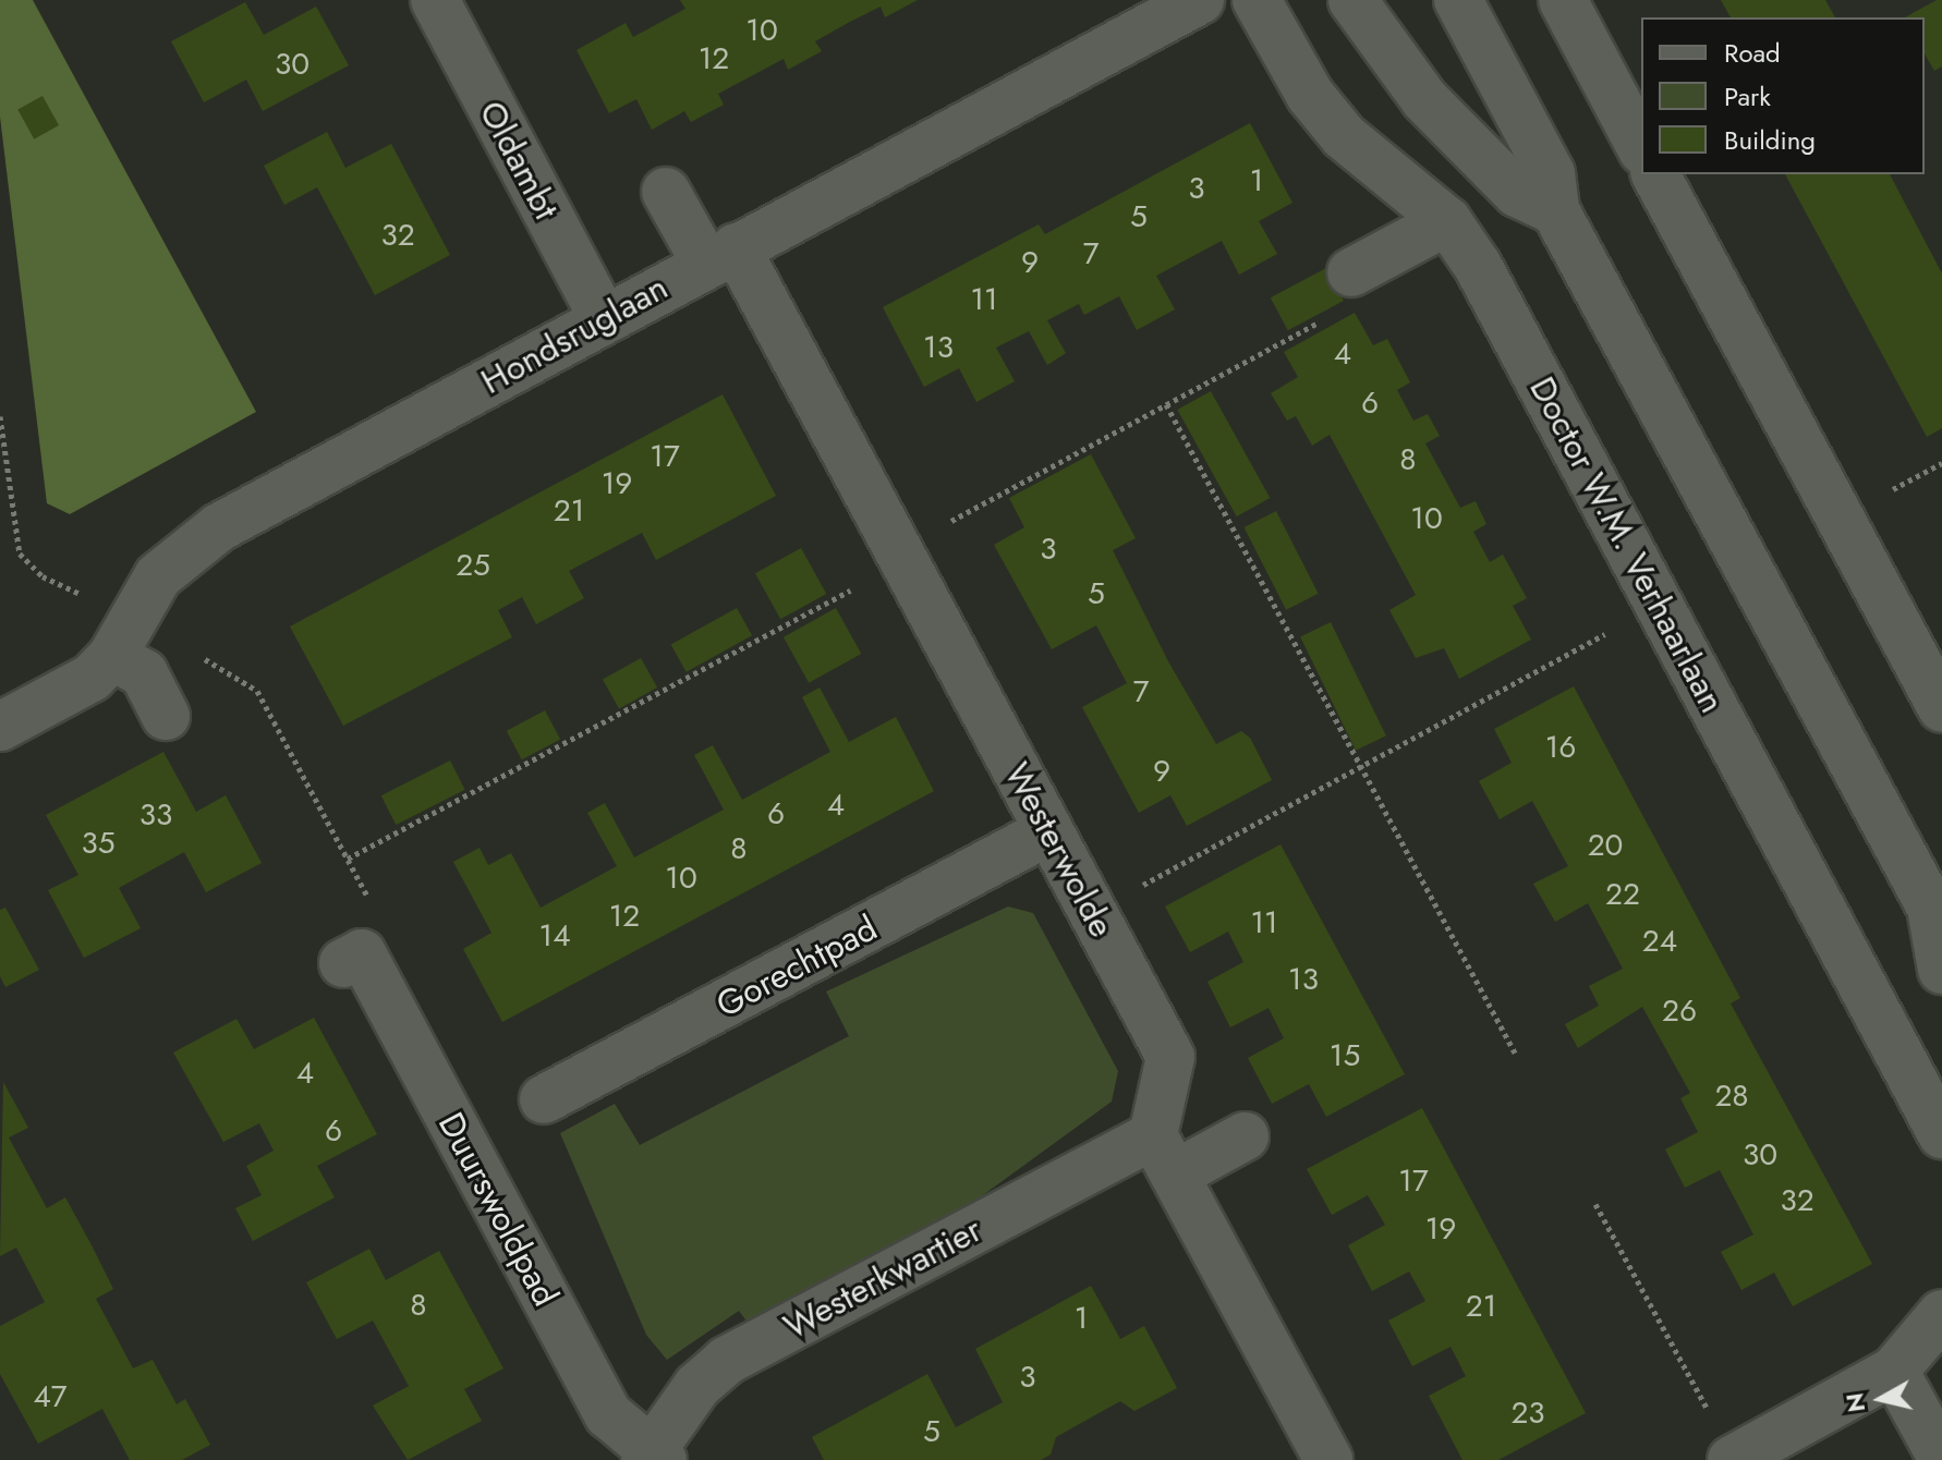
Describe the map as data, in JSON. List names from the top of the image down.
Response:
{
  "streets": {
    "street": [
      "Oldambt",
      "Hondsruglaan",
      "Doctor W.M. Verhaarlaan",
      "Westerwolde",
      "Gorechtpad",
      "Duurswoldpad",
      "Westerkwartier"
    ]
  },
  "crossings": [
    ["Oldambt", "Hondsruglaan"],
    ["Hondsruglaan", "Westerwolde"],
    ["Westerwolde", "Gorechtpad"],
    ["Westerwolde", "Westerkwartier"],
    ["Duurswoldpad", "Westerkwartier"]
  ],
  "house_numbers": [
    "10",
    "12",
    "30",
    "1",
    "3",
    "5",
    "32",
    "7",
    "9",
    "11",
    "13",
    "4",
    "6",
    "17",
    "8",
    "19",
    "21",
    "10",
    "3",
    "25",
    "5",
    "7",
    "16",
    "9",
    "4",
    "6",
    "33",
    "35",
    "20",
    "8",
    "10",
    "22",
    "12",
    "11",
    "14",
    "24",
    "13",
    "26",
    "15",
    "4",
    "28",
    "6",
    "30",
    "17",
    "32",
    "19",
    "8",
    "21",
    "1",
    "3",
    "47",
    "23",
    "5"
  ],
  "legend": ["Road", "Park", "Building"],
  "north": "left"
}
